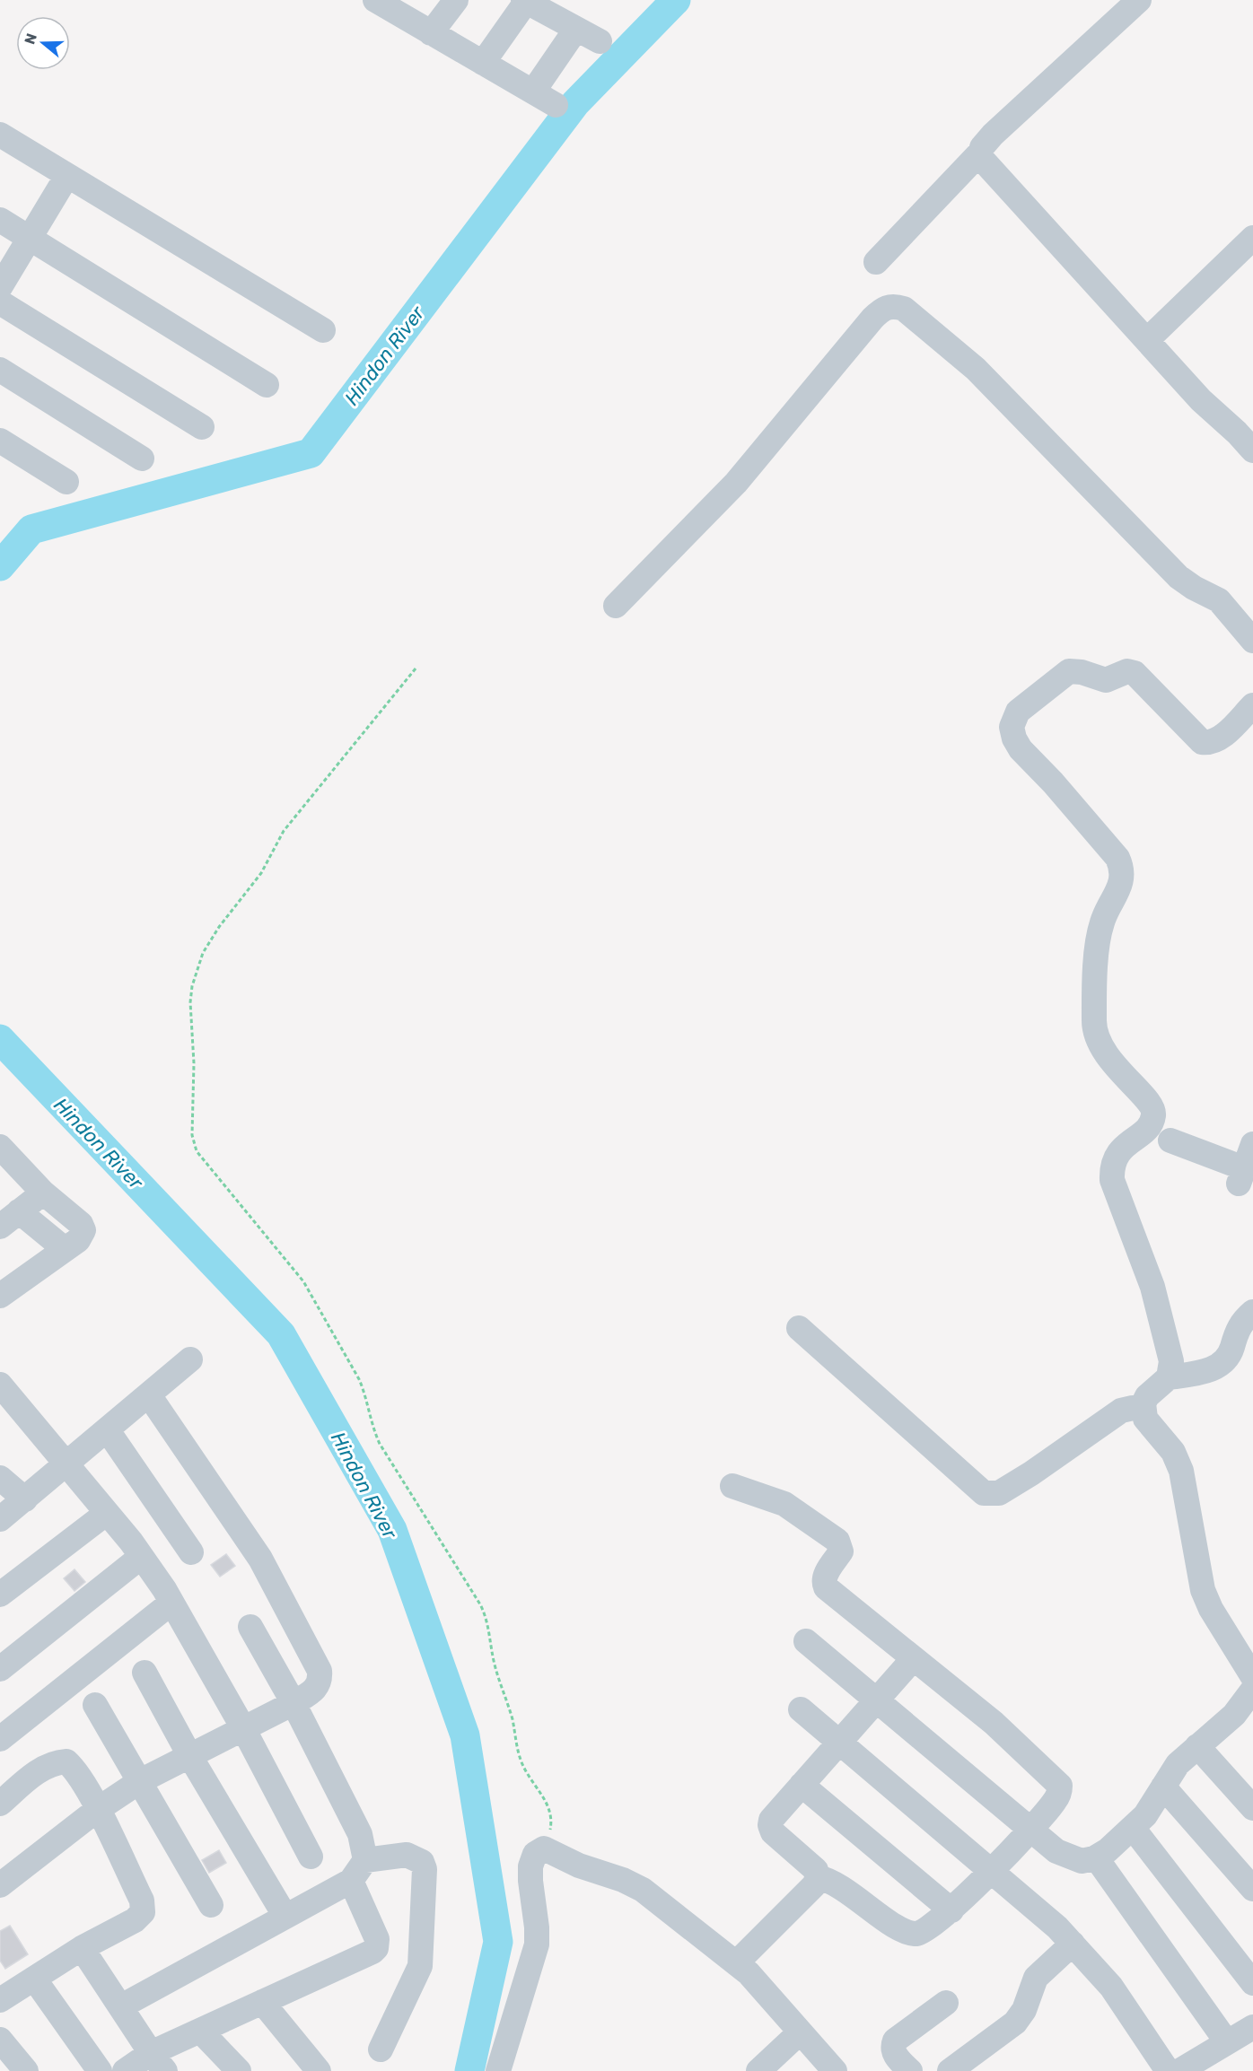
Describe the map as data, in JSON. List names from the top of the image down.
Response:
{
  "water": ["Hindon River"],
  "north": "left"
}
